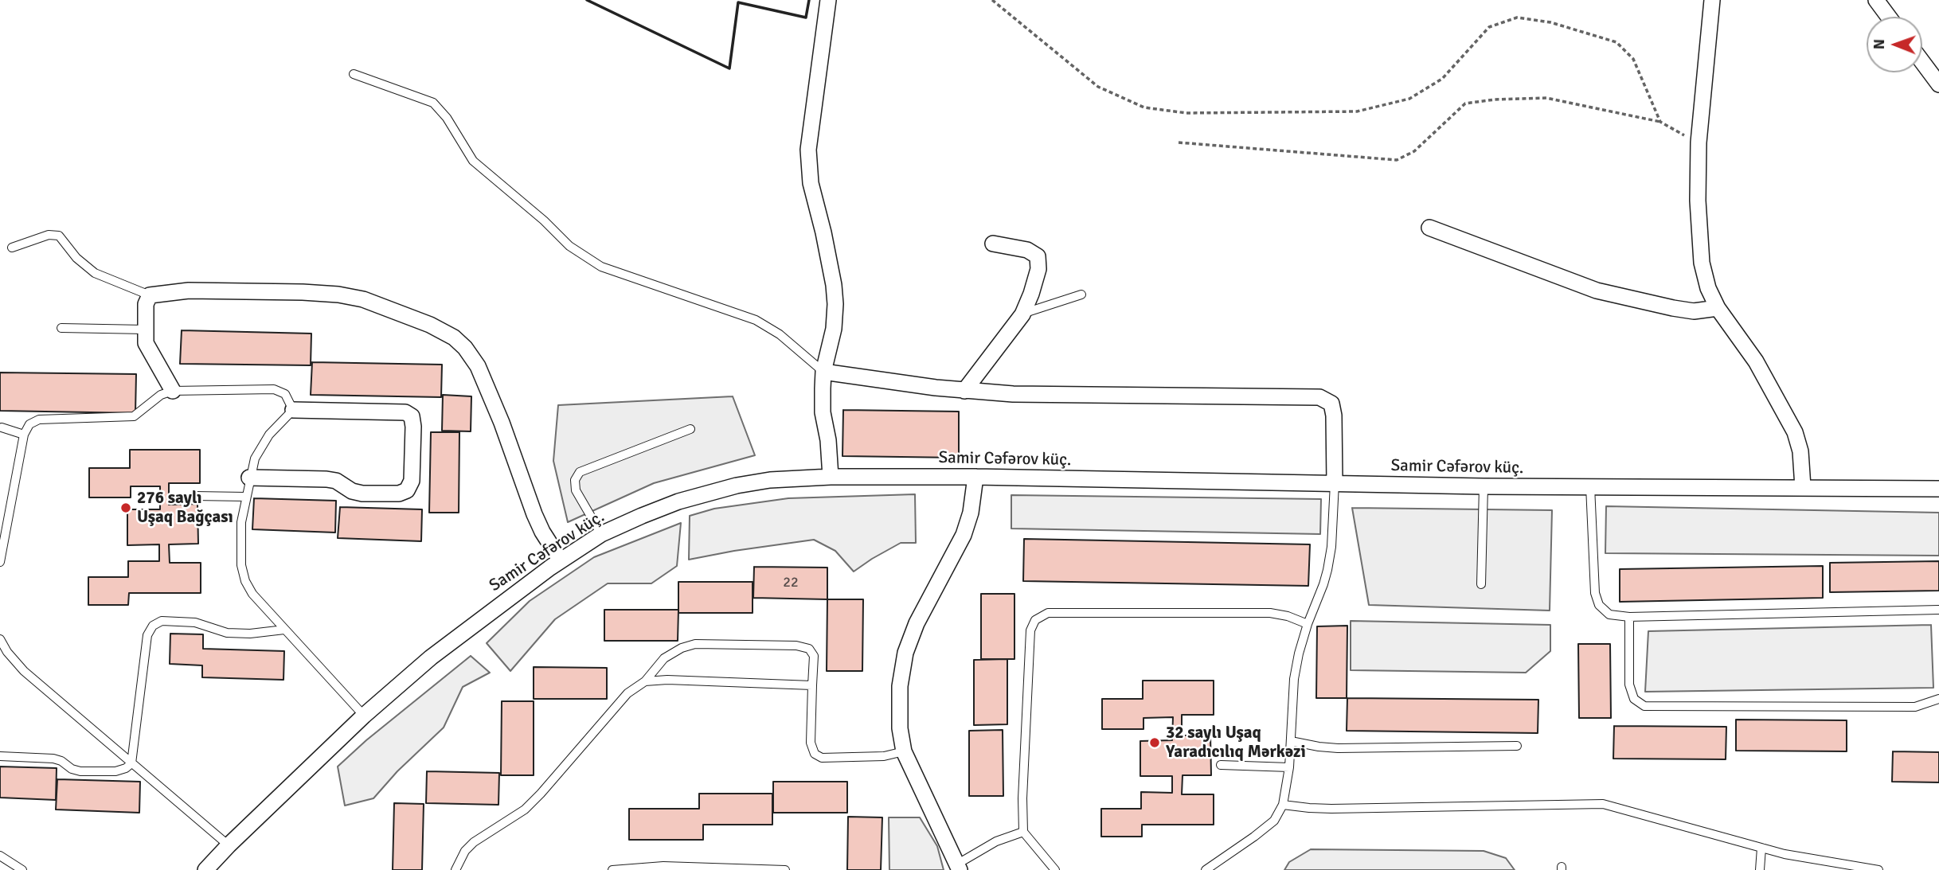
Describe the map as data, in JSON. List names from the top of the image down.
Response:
{
  "streets": {
    "street": ["Samir Cəfərov küç."]
  },
  "places": ["276 saylı Uşaq Bağçası", "32 saylı Uşaq Yaradıcılıq Mərkəzi"],
  "house_numbers": ["22"],
  "north": "left"
}
